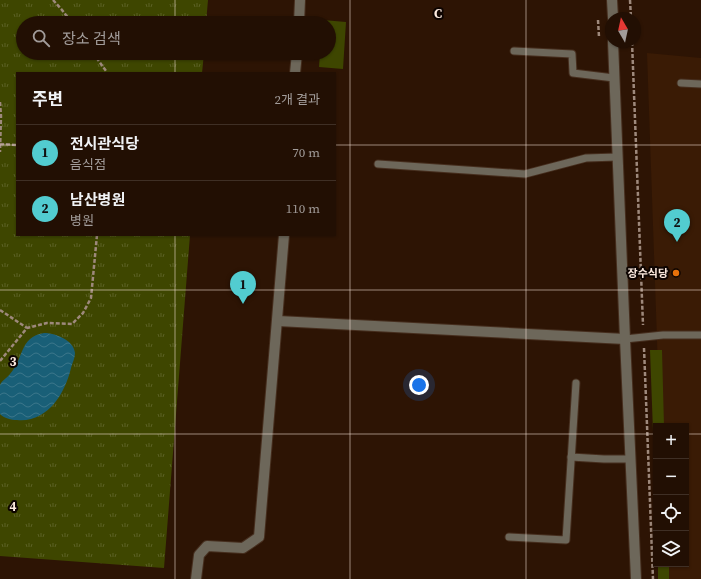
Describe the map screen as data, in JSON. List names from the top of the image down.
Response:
{
  "places": ["장수식당"],
  "north": "top",
  "page": {
    "search": "장소 검색",
    "heading": ["주변", "2개 결과"],
    "list": [
      {
        "mark": "1",
        "name": "전시관식당",
        "note": "음식점",
        "value": "70 m"
      },
      {
        "mark": "2",
        "name": "남산병원",
        "note": "병원",
        "value": "110 m"
      }
    ],
    "pins": ["2", "1"],
    "map_buttons": ["+", "−"]
  },
  "grid": {
    "columns": ["C"],
    "rows": ["3", "4"]
  }
}
